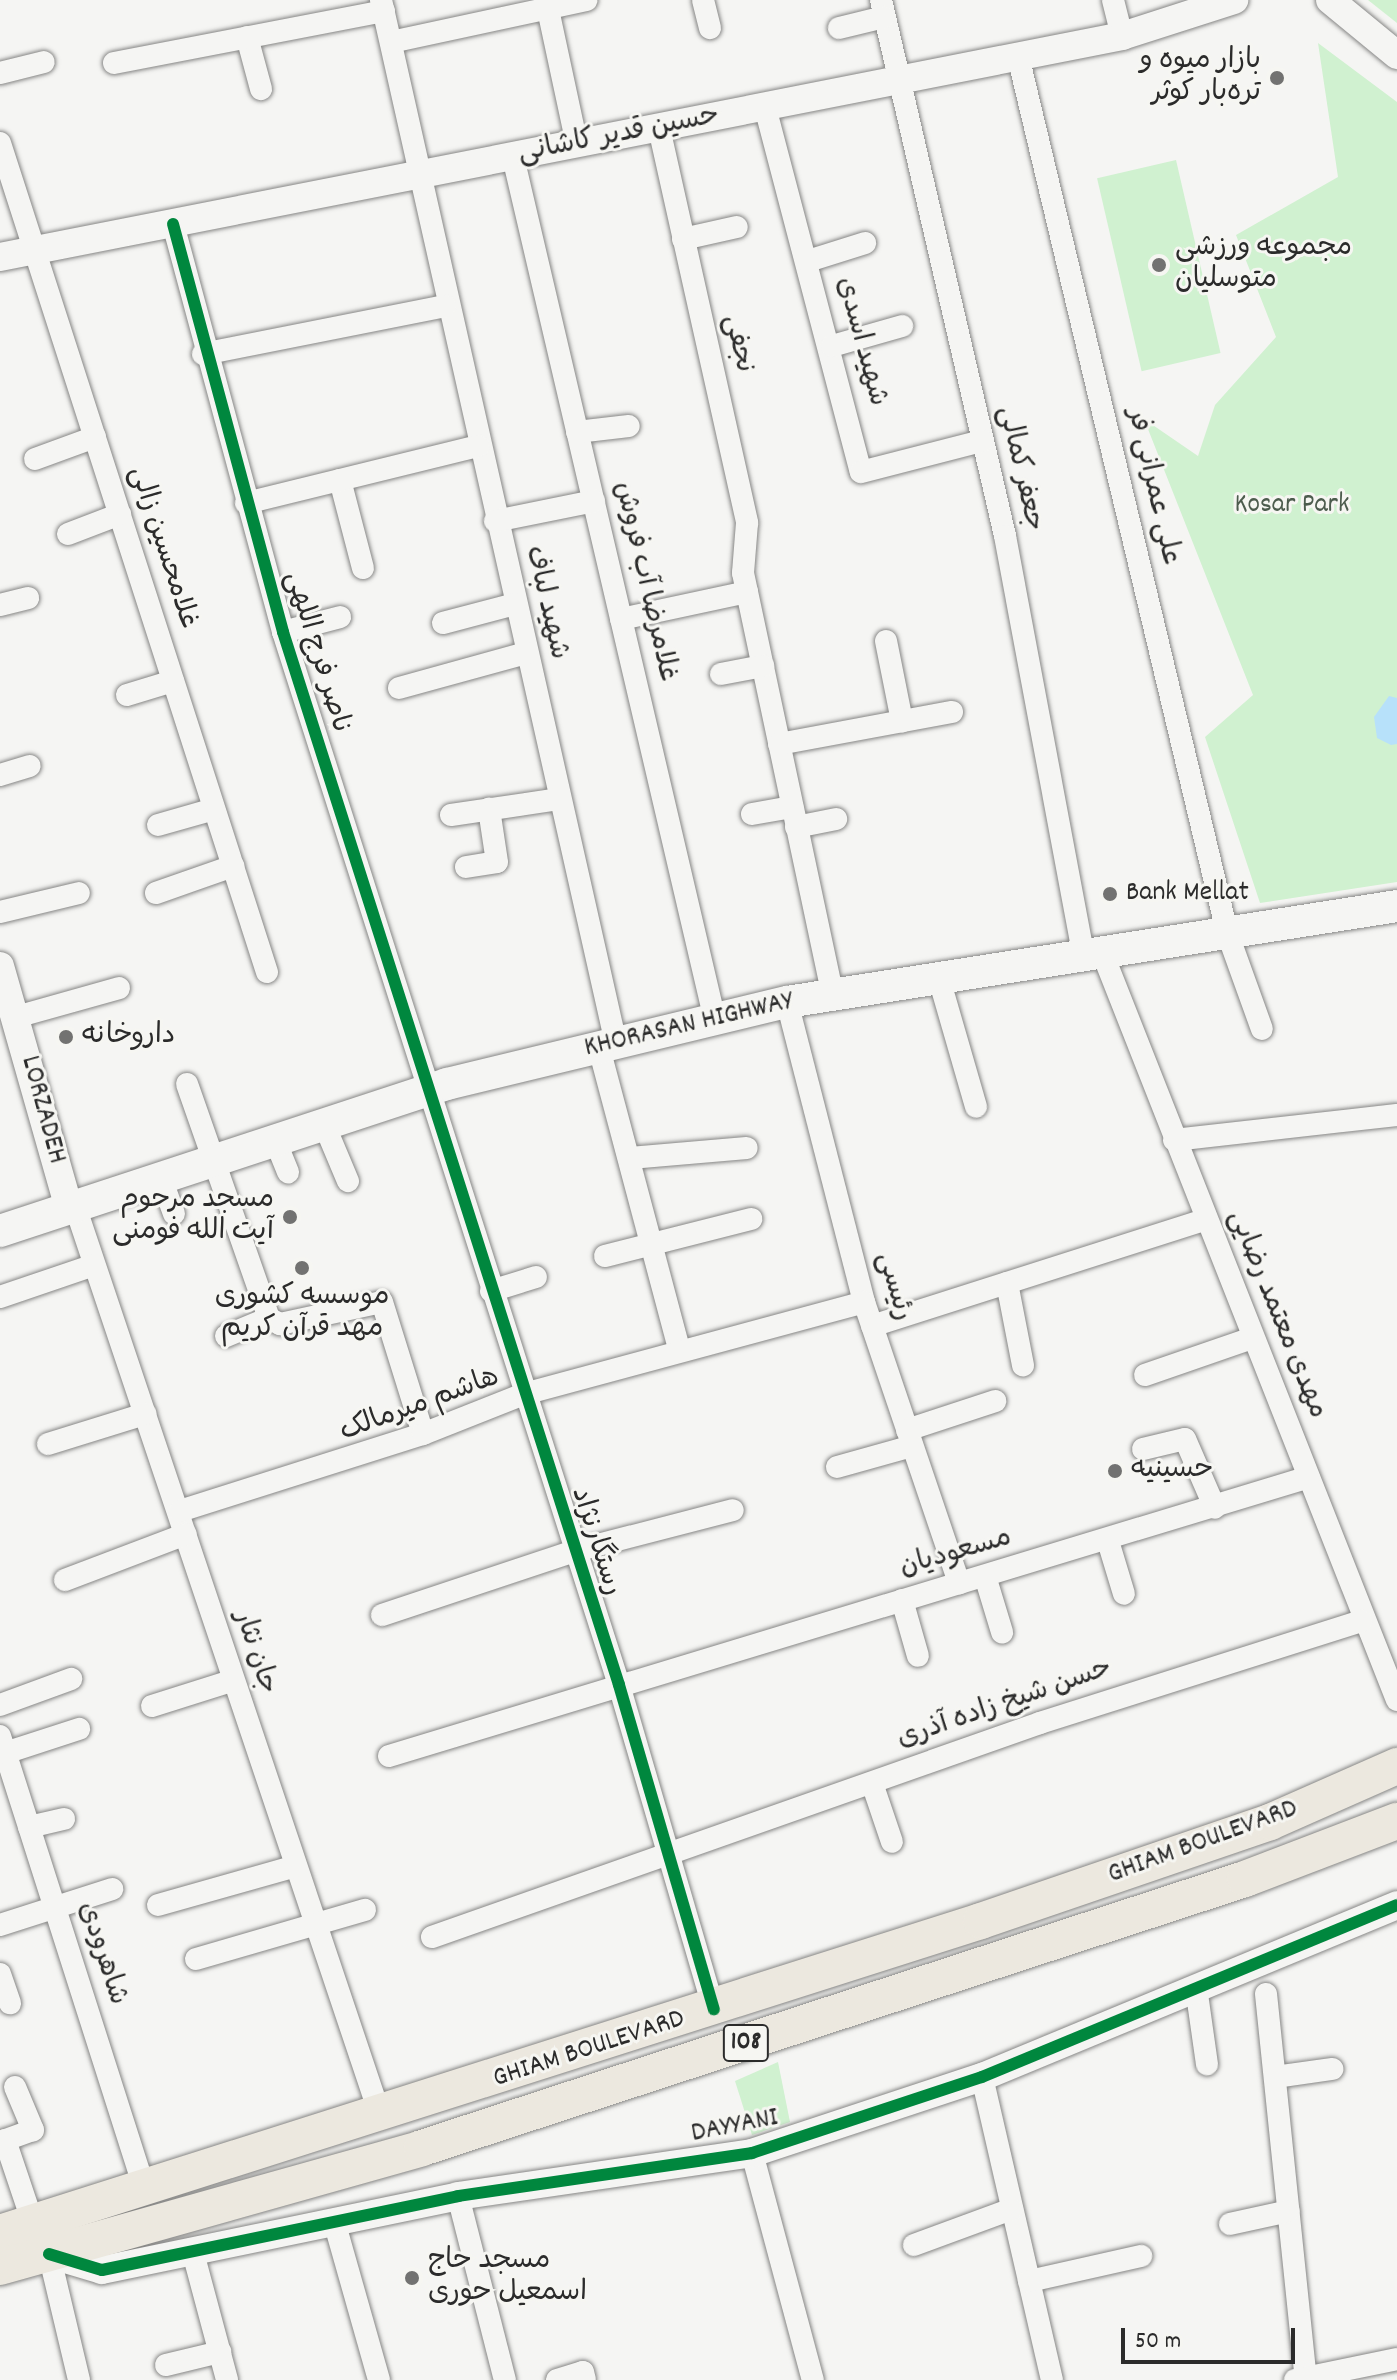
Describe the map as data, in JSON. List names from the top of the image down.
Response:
{
  "streets": {
    "main road": ["KHORASAN HIGHWAY", "GHIAM BOULEVARD", "108"],
    "street": [
      "حسین قدیر کاشانی",
      "شهید اسدی",
      "نجفی",
      "جعفر کمالی",
      "علی عمرانی فر",
      "غلامحسین زالی",
      "غلامرضا آب فروش",
      "شهید لباف",
      "ناصر فرج اللهی",
      "LORZADEH",
      "رئیسی",
      "مهدی معتمد رضایی",
      "هاشم میرمالک",
      "رستگارنژاد",
      "مسعودیان",
      "جان نثار",
      "حسن شیخ زاده آذری",
      "شاهرودی",
      "DAYYANI"
    ]
  },
  "crossings": [
    ["حسین قدیر کاشانی", "شهید اسدی"],
    ["حسین قدیر کاشانی", "نجفی"],
    ["حسین قدیر کاشانی", "جعفر کمالی"],
    ["حسین قدیر کاشانی", "علی عمرانی فر"],
    ["حسین قدیر کاشانی", "غلامحسین زالی"],
    ["حسین قدیر کاشانی", "غلامرضا آب فروش"],
    ["حسین قدیر کاشانی", "شهید لباف"],
    ["حسین قدیر کاشانی", "ناصر فرج اللهی"],
    ["شهید اسدی", "جعفر کمالی"],
    ["نجفی", "KHORASAN HIGHWAY"],
    ["جعفر کمالی", "KHORASAN HIGHWAY"],
    ["جعفر کمالی", "مهدی معتمد رضایی"],
    ["علی عمرانی فر", "KHORASAN HIGHWAY"],
    ["غلامرضا آب فروش", "KHORASAN HIGHWAY"],
    ["شهید لباف", "KHORASAN HIGHWAY"],
    ["شهید لباف", "هاشم میرمالک"],
    ["ناصر فرج اللهی", "KHORASAN HIGHWAY"],
    ["ناصر فرج اللهی", "رستگارنژاد"],
    ["KHORASAN HIGHWAY", "LORZADEH"],
    ["KHORASAN HIGHWAY", "رئیسی"],
    ["KHORASAN HIGHWAY", "مهدی معتمد رضایی"],
    ["KHORASAN HIGHWAY", "رستگارنژاد"],
    ["KHORASAN HIGHWAY", "جان نثار"],
    ["LORZADEH", "جان نثار"],
    ["رئیسی", "هاشم میرمالک"],
    ["رئیسی", "مسعودیان"],
    ["مهدی معتمد رضایی", "مسعودیان"],
    ["مهدی معتمد رضایی", "حسن شیخ زاده آذری"],
    ["هاشم میرمالک", "رستگارنژاد"],
    ["هاشم میرمالک", "جان نثار"],
    ["رستگارنژاد", "مسعودیان"],
    ["رستگارنژاد", "حسن شیخ زاده آذری"],
    ["رستگارنژاد", "GHIAM BOULEVARD"],
    ["جان نثار", "GHIAM BOULEVARD"],
    ["GHIAM BOULEVARD", "شاهرودی"],
    ["GHIAM BOULEVARD", "DAYYANI"]
  ],
  "parks": ["Kosar Park"],
  "places": [
    "بازار میوه و تره‌بار کوثر",
    "مجموعه ورزشی متوسلیان",
    "Bank Mellat",
    "داروخانه",
    "مسجد مرحوم آیت الله فومنی",
    "موسسه کشوری مهد قرآن کریم",
    "حسینیه",
    "مسجد حاج اسمعیل حوری"
  ],
  "scale_bar": "50 m"
}
